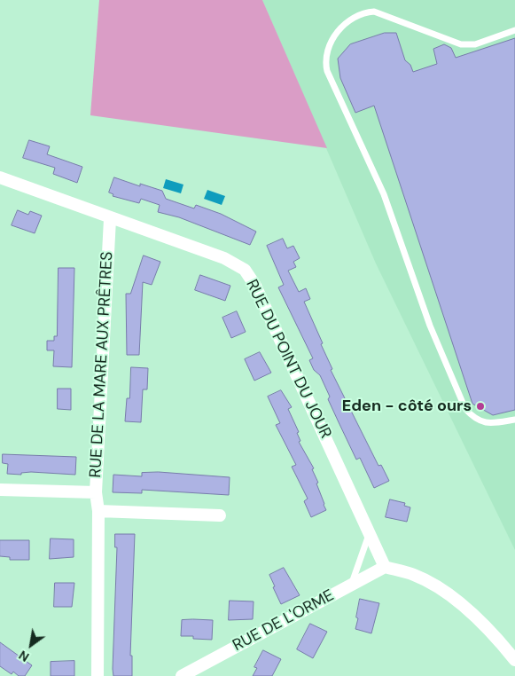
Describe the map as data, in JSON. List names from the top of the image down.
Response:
{
  "streets": {
    "street": ["RUE DU POINT DU JOUR", "RUE DE LA MARE AUX PRÊTRES", "RUE DE L'ORME"]
  },
  "crossings": [
    ["RUE DU POINT DU JOUR", "RUE DE LA MARE AUX PRÊTRES"],
    ["RUE DU POINT DU JOUR", "RUE DE L'ORME"]
  ],
  "places": ["Eden - côté ours"],
  "north": "bottom left"
}
